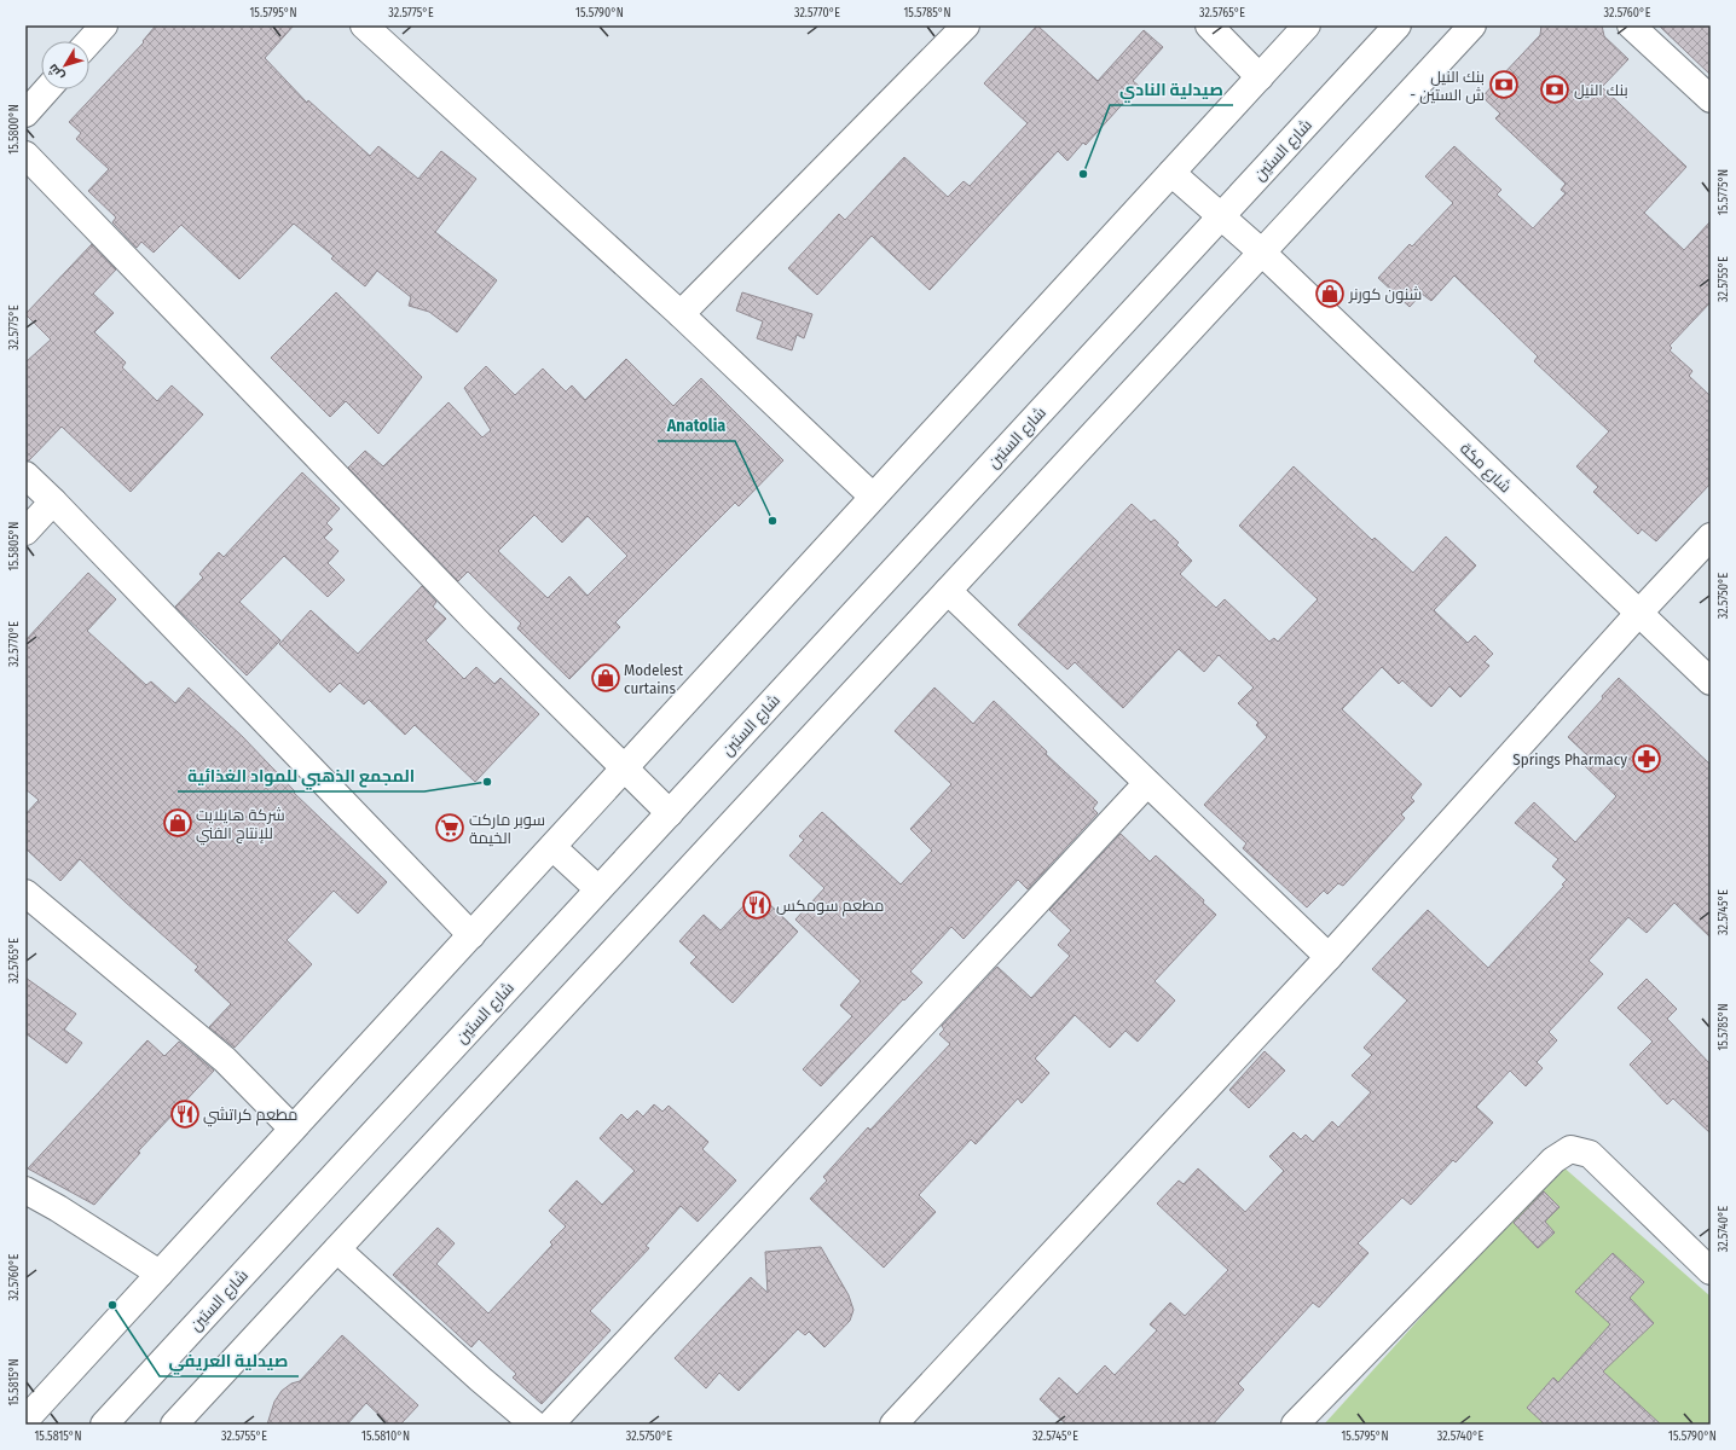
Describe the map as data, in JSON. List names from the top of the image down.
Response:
{
  "streets": {
    "street": ["شارع الستين", "شارع مكة"]
  },
  "crossings": [
    ["شارع الستين", "شارع مكة"]
  ],
  "places": {
    "bank": ["بنك النيل - ش الستين", "بنك النيل"],
    "other": [
      "صيدلية النادي",
      "Anatolia",
      "المجمع الذهبي للمواد الغذائية",
      "صيدلية العريفي"
    ],
    "shop": ["شنون كورنر", "Modelest curtains", "شركة هايلايت للإنتاج الفني"],
    "pharmacy": ["Springs Pharmacy"],
    "supermarket": ["سوبر ماركت الخيمة"],
    "restaurant": ["مطعم سومكس", "مطعم كراتشي"]
  },
  "north": "bottom left",
  "coordinates": [
    "15.5795°N",
    "32.5775°E",
    "15.5790°N",
    "32.5770°E",
    "15.5785°N",
    "32.5765°E",
    "32.5760°E",
    "15.5800°N",
    "15.5775°N",
    "32.5755°E",
    "15.5805°N",
    "32.5750°E",
    "32.5745°E",
    "32.5740°E",
    "15.5815°N",
    "15.5810°N"
  ]
}
